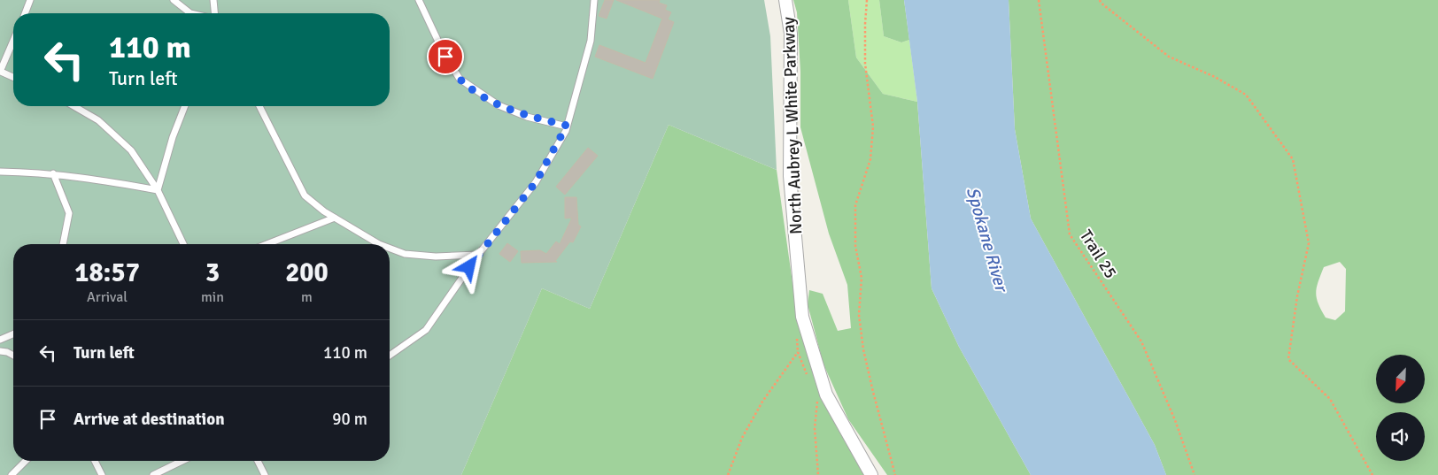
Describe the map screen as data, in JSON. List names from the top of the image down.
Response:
{
  "streets": {
    "street": ["North Aubrey L White Parkway"],
    "path": ["Trail 25"]
  },
  "water": ["Spokane River"],
  "north": "bottom left",
  "page": {
    "turn": ["110 m", "Turn left"],
    "eta": [
      "18:57",
      "Arrival",
      "3",
      "min",
      "200",
      "m"
    ],
    "list": [
      {
        "name": "Turn left",
        "value": "110 m"
      },
      {
        "name": "Arrive at destination",
        "value": "90 m"
      }
    ]
  }
}
